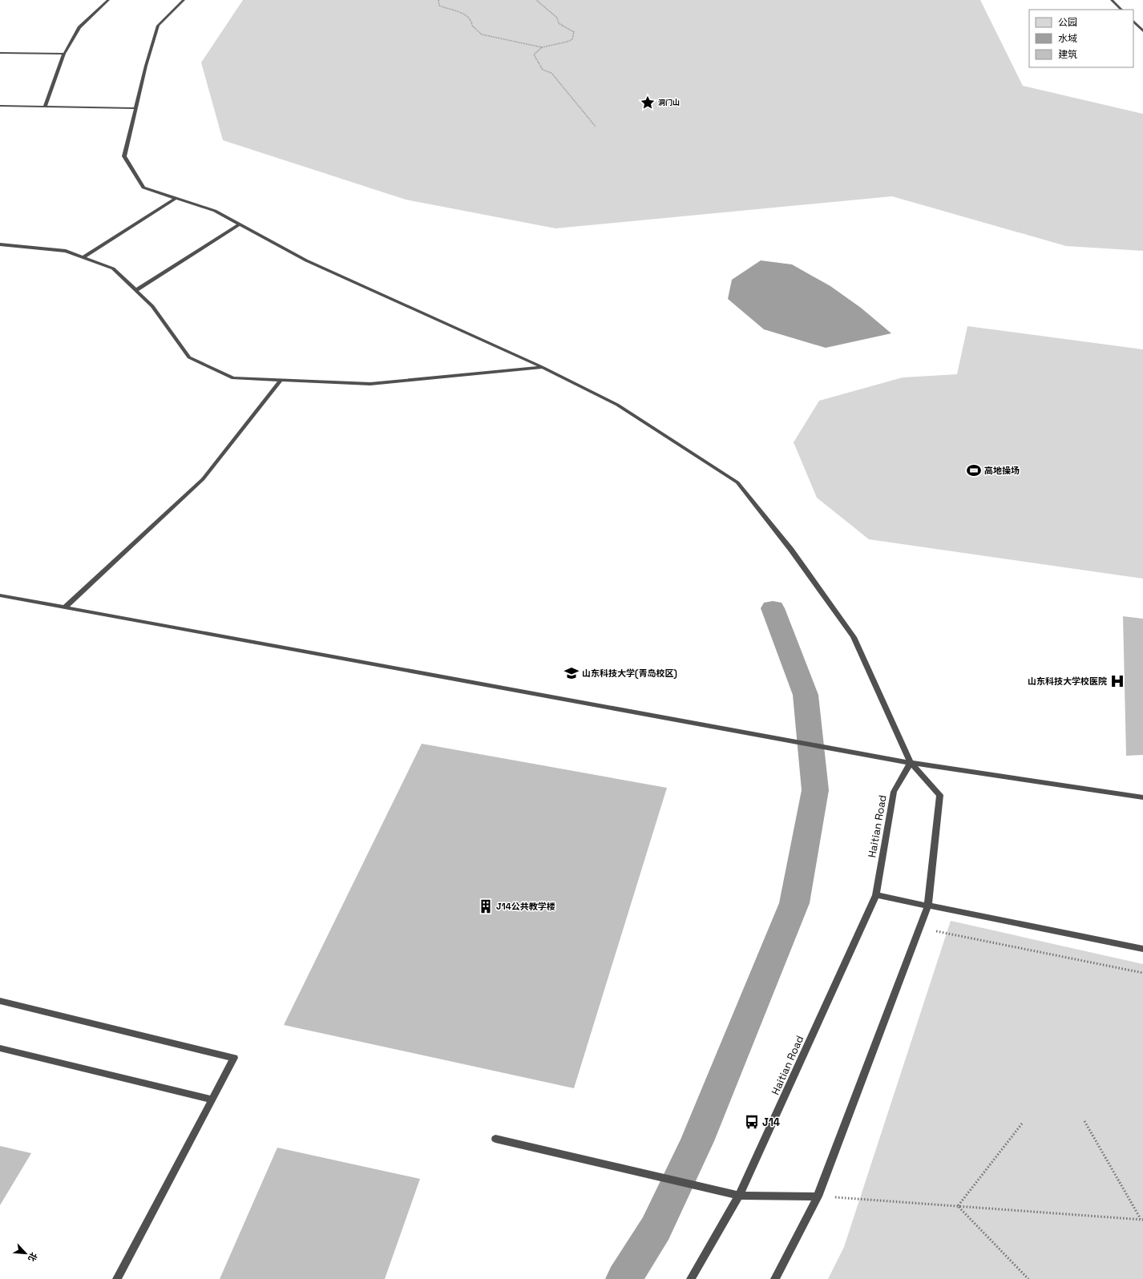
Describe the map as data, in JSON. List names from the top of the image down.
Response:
{
  "streets": {
    "lane": ["Haitian Road"]
  },
  "places": {
    "place": ["洞门山"],
    "sports": ["高地操场"],
    "school or university": ["山东科技大学(青岛校区)"],
    "hospital": ["山东科技大学校医院"],
    "building": ["J14公共教学楼"],
    "bus stop": ["J14"]
  },
  "legend": ["公园", "水域", "建筑"],
  "north": "bottom right"
}
